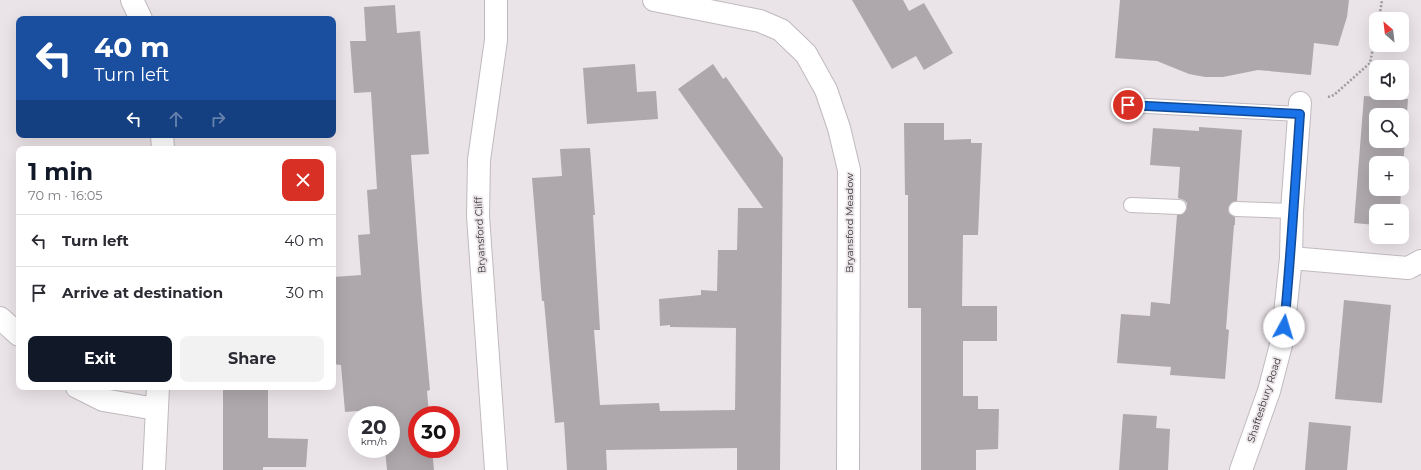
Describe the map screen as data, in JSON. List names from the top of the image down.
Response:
{
  "streets": {
    "street": ["Bryansford Meadow", "Bryansford Cliff", "Shaftesbury Road"]
  },
  "north": "top left",
  "page": {
    "map_buttons": ["+", "−"],
    "turn": ["40 m", "Turn left"],
    "heading": ["1 min", "70 m · 16:05"],
    "list": [
      {
        "name": "Turn left",
        "value": "40 m"
      },
      {
        "name": "Arrive at destination",
        "value": "30 m"
      }
    ],
    "buttons": ["Exit", "Share"],
    "speed": "20 km/h",
    "limit": "30"
  }
}
